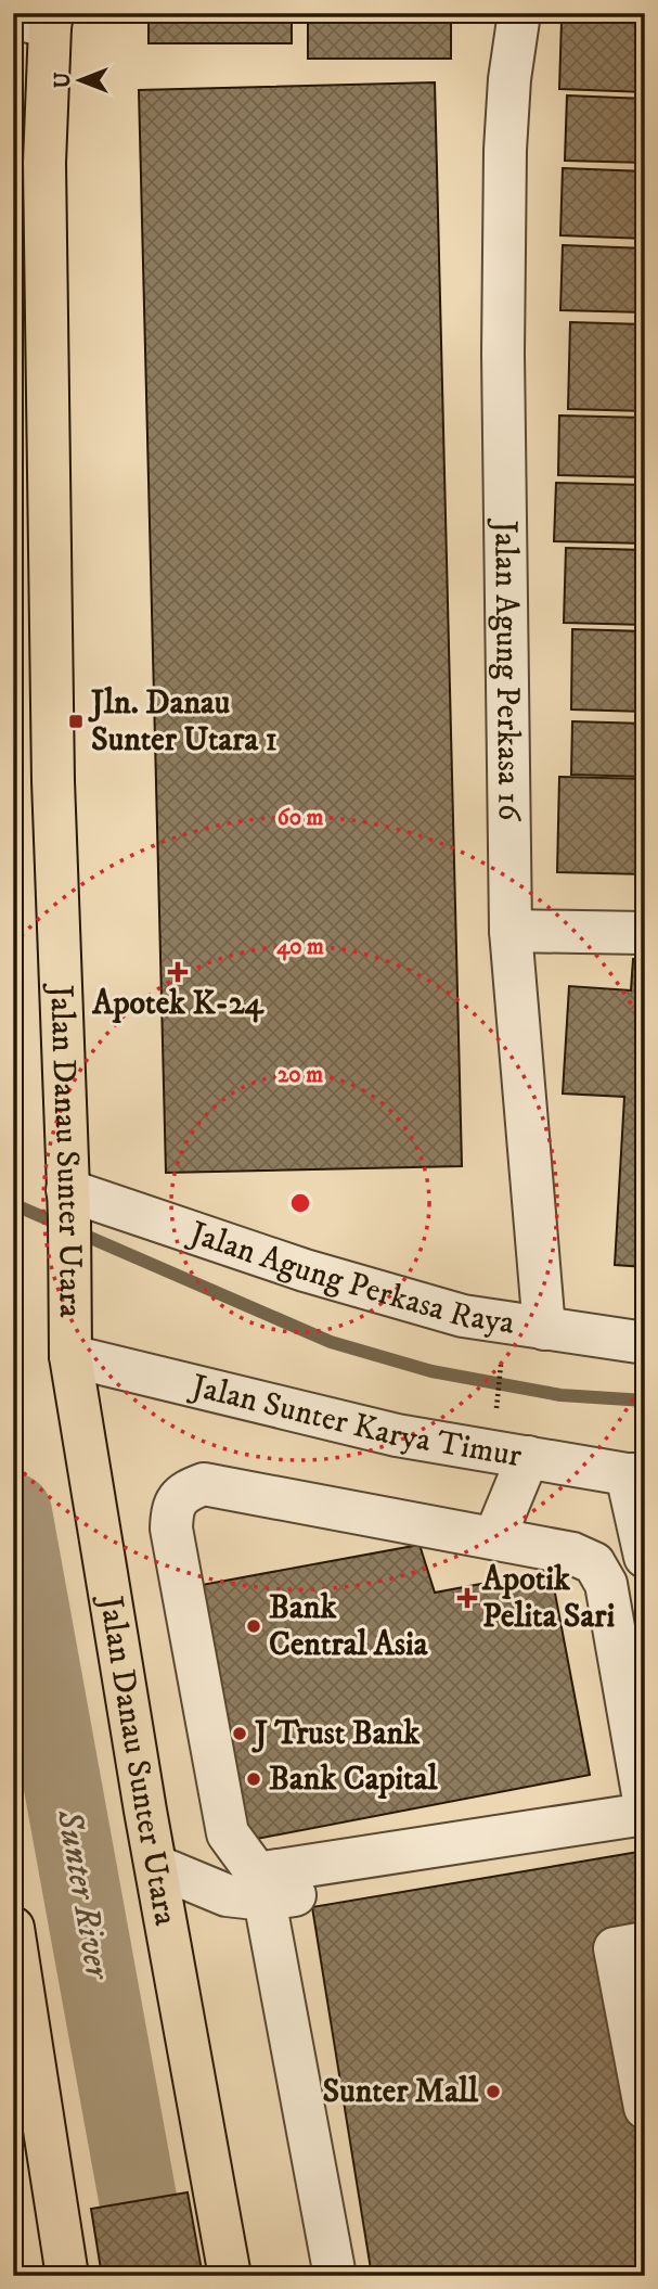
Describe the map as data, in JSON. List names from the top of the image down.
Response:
{
  "streets": {
    "main road": ["Jalan Danau Sunter Utara"],
    "street": ["Jalan Agung Perkasa 16", "Jalan Agung Perkasa Raya", "Jalan Sunter Karya Timur"]
  },
  "crossings": [
    ["Jalan Agung Perkasa 16", "Jalan Agung Perkasa Raya"],
    ["Jalan Danau Sunter Utara", "Jalan Agung Perkasa Raya"],
    ["Jalan Danau Sunter Utara", "Jalan Sunter Karya Timur"]
  ],
  "water": ["Sunter River"],
  "places": {
    "transit": ["Jln. Danau Sunter Utara 1"],
    "health": ["Apotek K-24", "Apotik Pelita Sari"],
    "other": [
      "Bank Central Asia",
      "J Trust Bank",
      "Bank Capital",
      "Sunter Mall"
    ]
  },
  "north": "left",
  "rings": ["60 m", "40 m", "20 m"]
}
